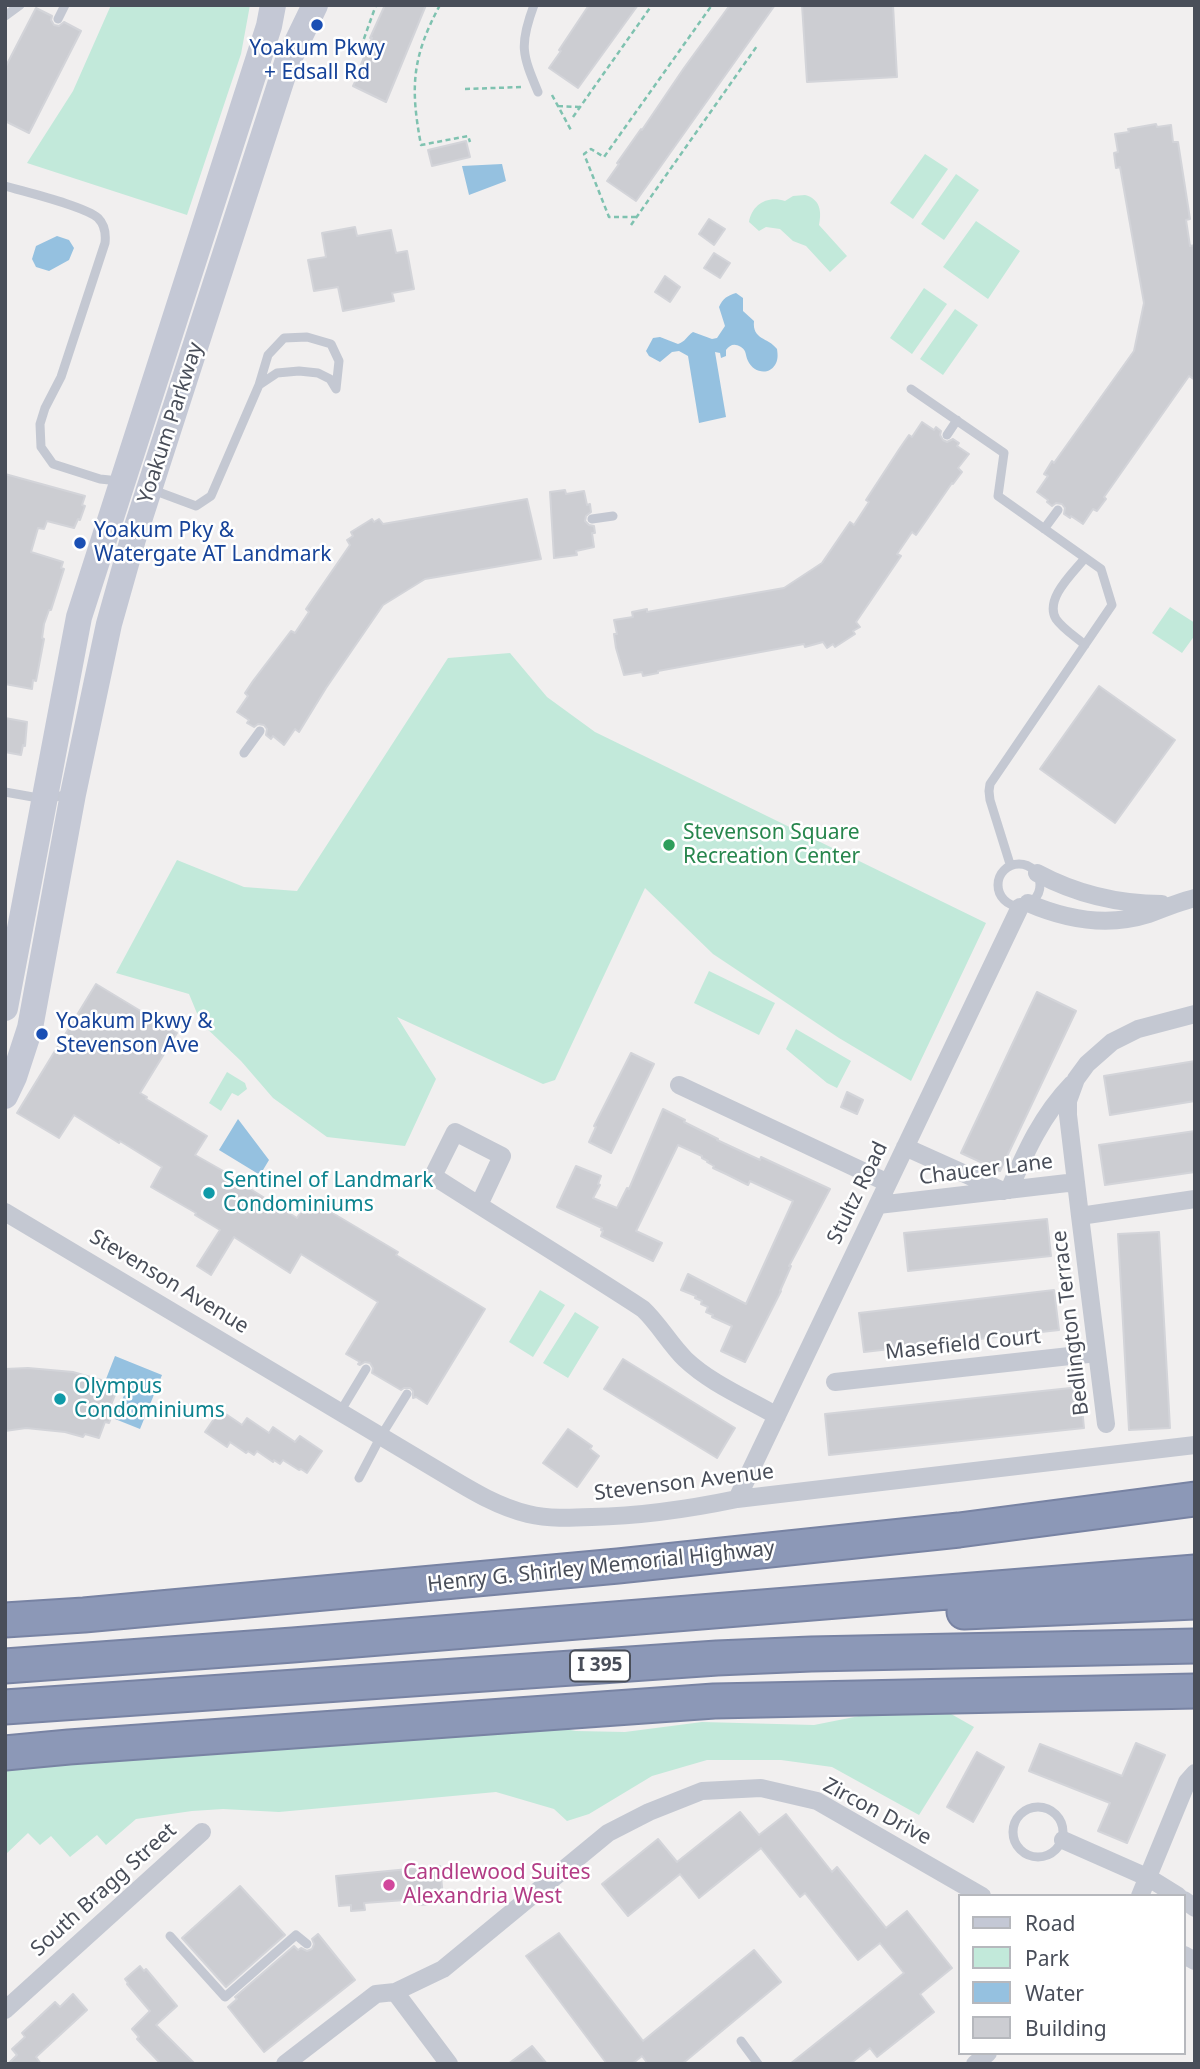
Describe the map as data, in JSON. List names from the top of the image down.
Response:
{
  "streets": {
    "highway": ["Henry G. Shirley Memorial Highway", "I 395"],
    "street": [
      "Yoakum Parkway",
      "Chaucer Lane",
      "Stultz Road",
      "Stevenson Avenue",
      "Bedlington Terrace",
      "Masefield Court",
      "Zircon Drive",
      "South Bragg Street"
    ]
  },
  "crossings": [
    ["Chaucer Lane", "Stultz Road"],
    ["Chaucer Lane", "Bedlington Terrace"],
    ["Stultz Road", "Stevenson Avenue"],
    ["Bedlington Terrace", "Masefield Court"]
  ],
  "places": [
    "Yoakum Pkwy + Edsall Rd",
    "Yoakum Pky & Watergate AT Landmark",
    "Stevenson Square Recreation Center",
    "Yoakum Pkwy & Stevenson Ave",
    "Sentinel of Landmark Condominiums",
    "Olympus Condominiums",
    "Candlewood Suites Alexandria West"
  ],
  "legend": [
    "Road",
    "Park",
    "Water",
    "Building"
  ]
}
